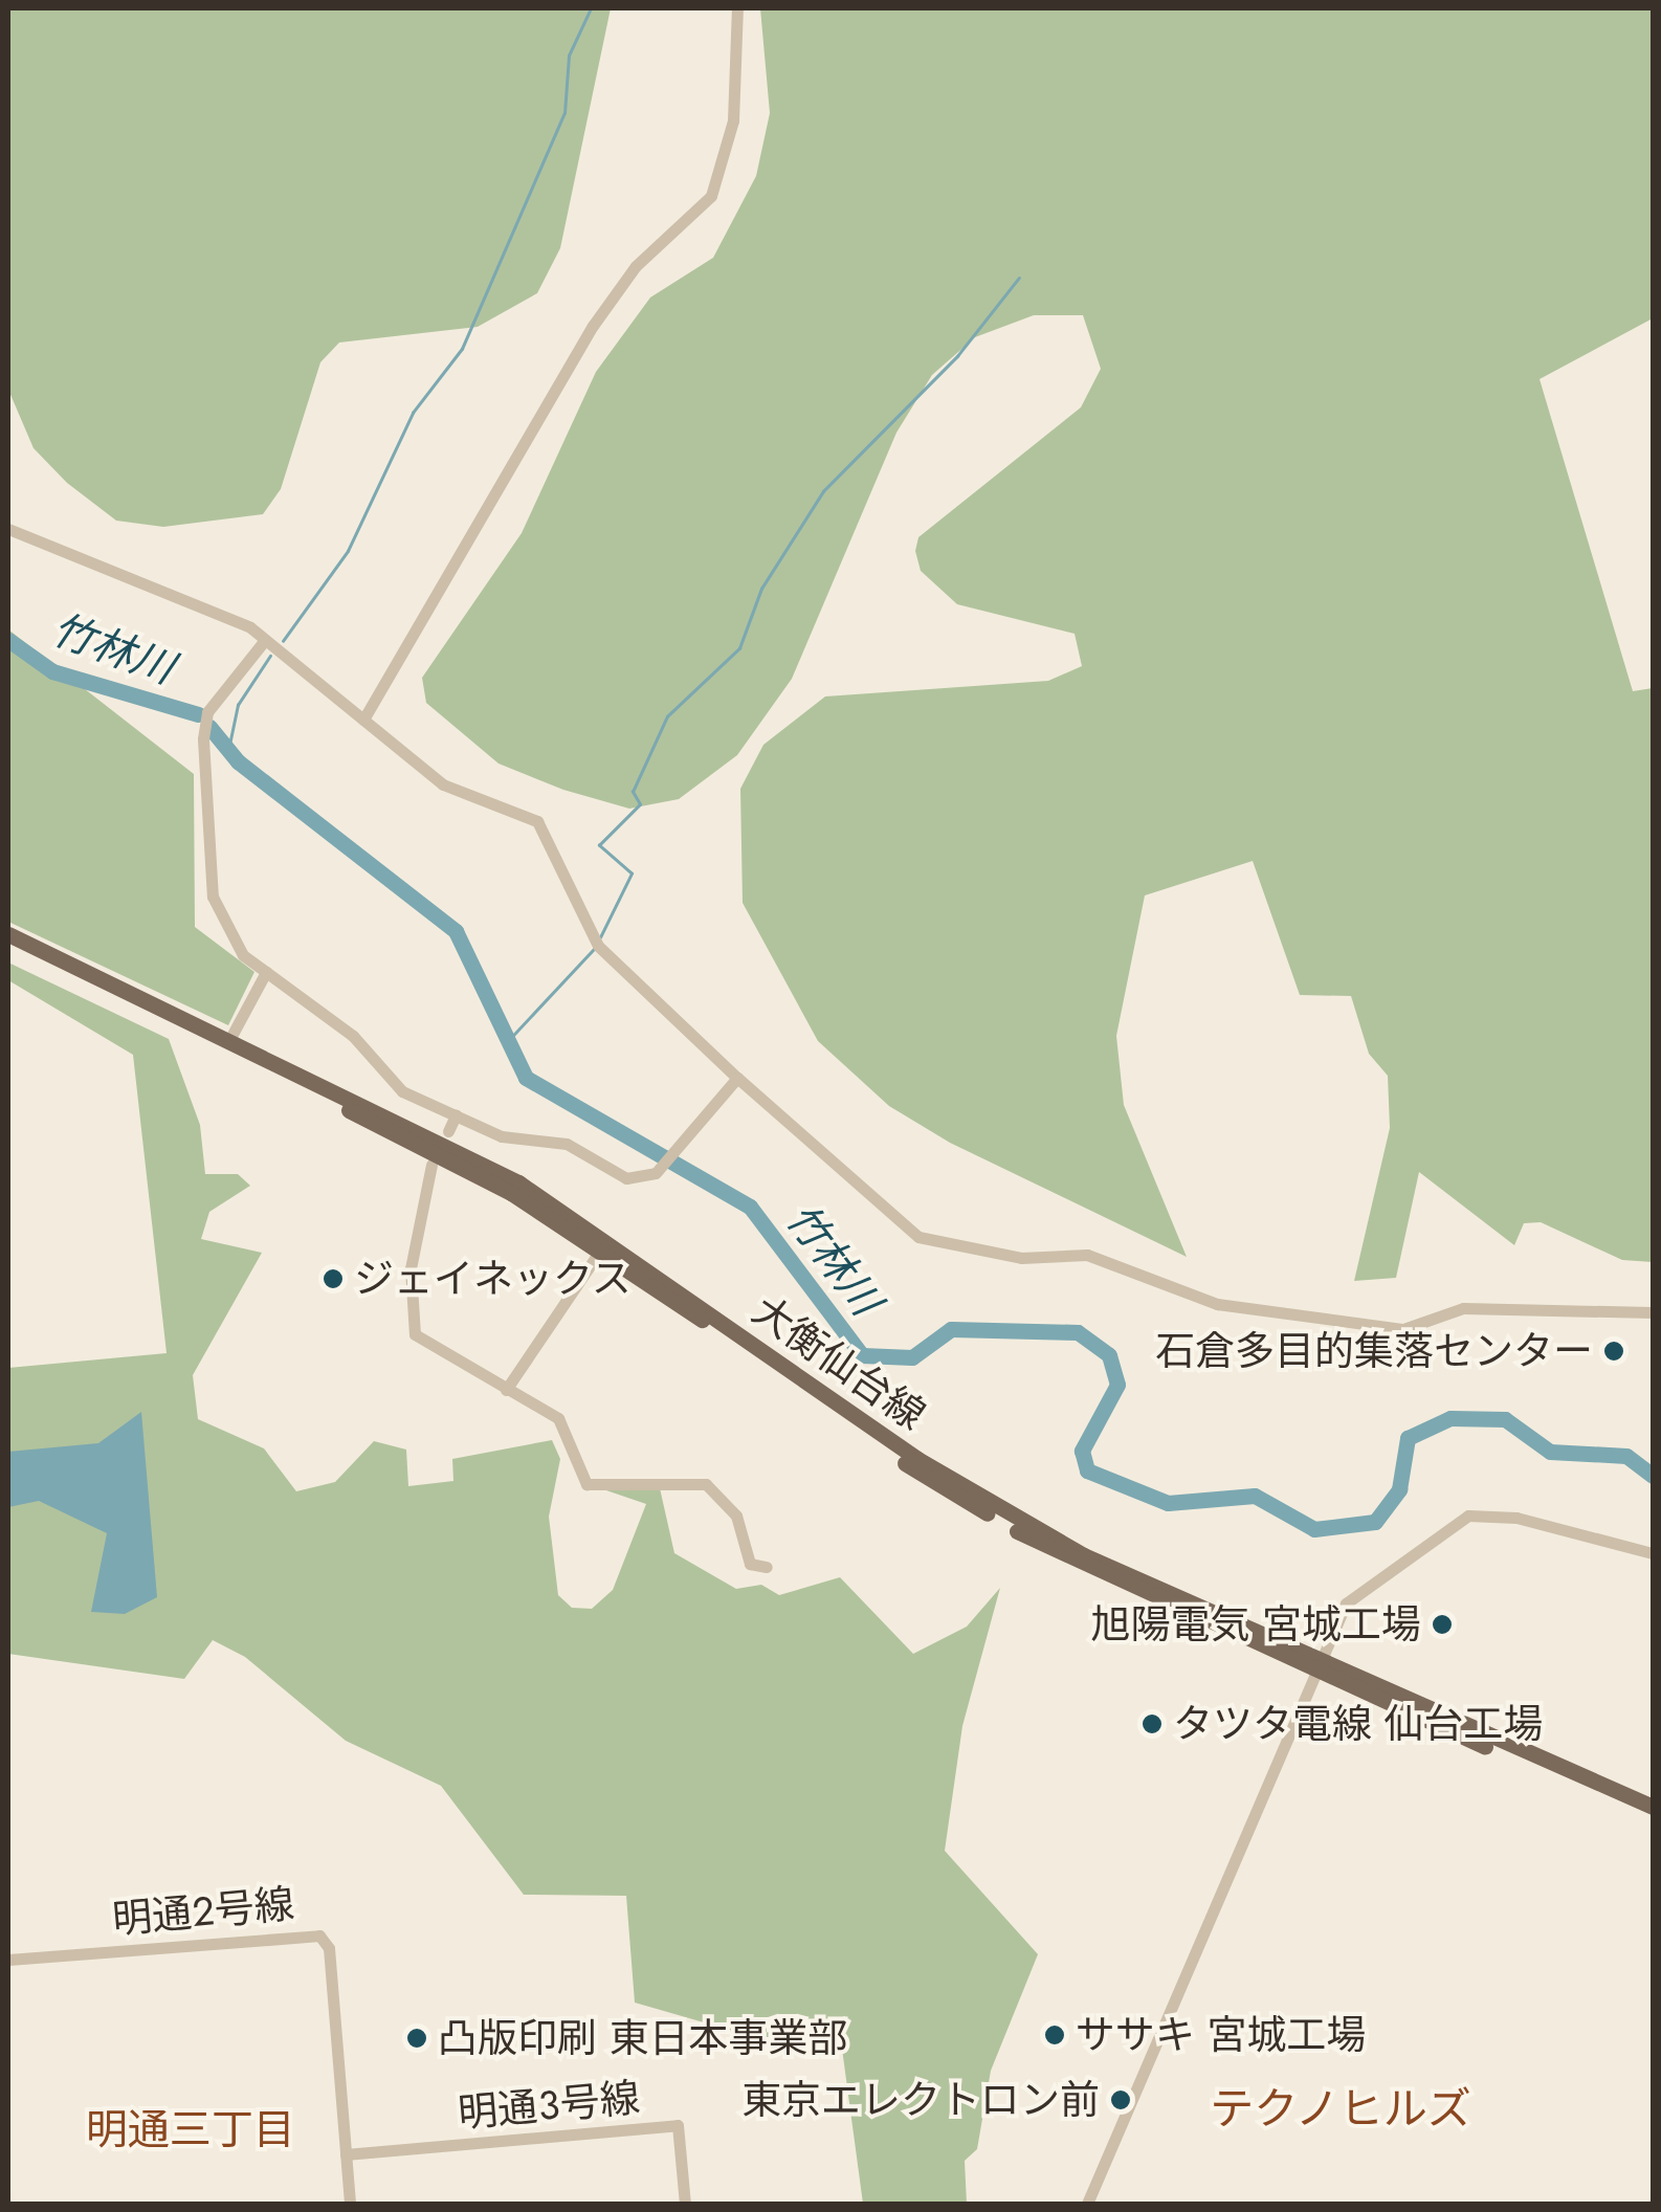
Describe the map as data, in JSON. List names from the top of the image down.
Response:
{
  "streets": {
    "main road": ["大衡仙台線"],
    "street": ["明通２号線", "明通３号線"]
  },
  "crossings": [
    ["明通２号線", "明通３号線"]
  ],
  "districts": ["テクノヒルズ", "明通三丁目"],
  "water": ["竹林川"],
  "places": [
    "ジェイネックス",
    "石倉多目的集落センター",
    "旭陽電気 宮城工場",
    "タツタ電線 仙台工場",
    "ササキ 宮城工場",
    "凸版印刷 東日本事業部",
    "東京エレクトロン前"
  ]
}
